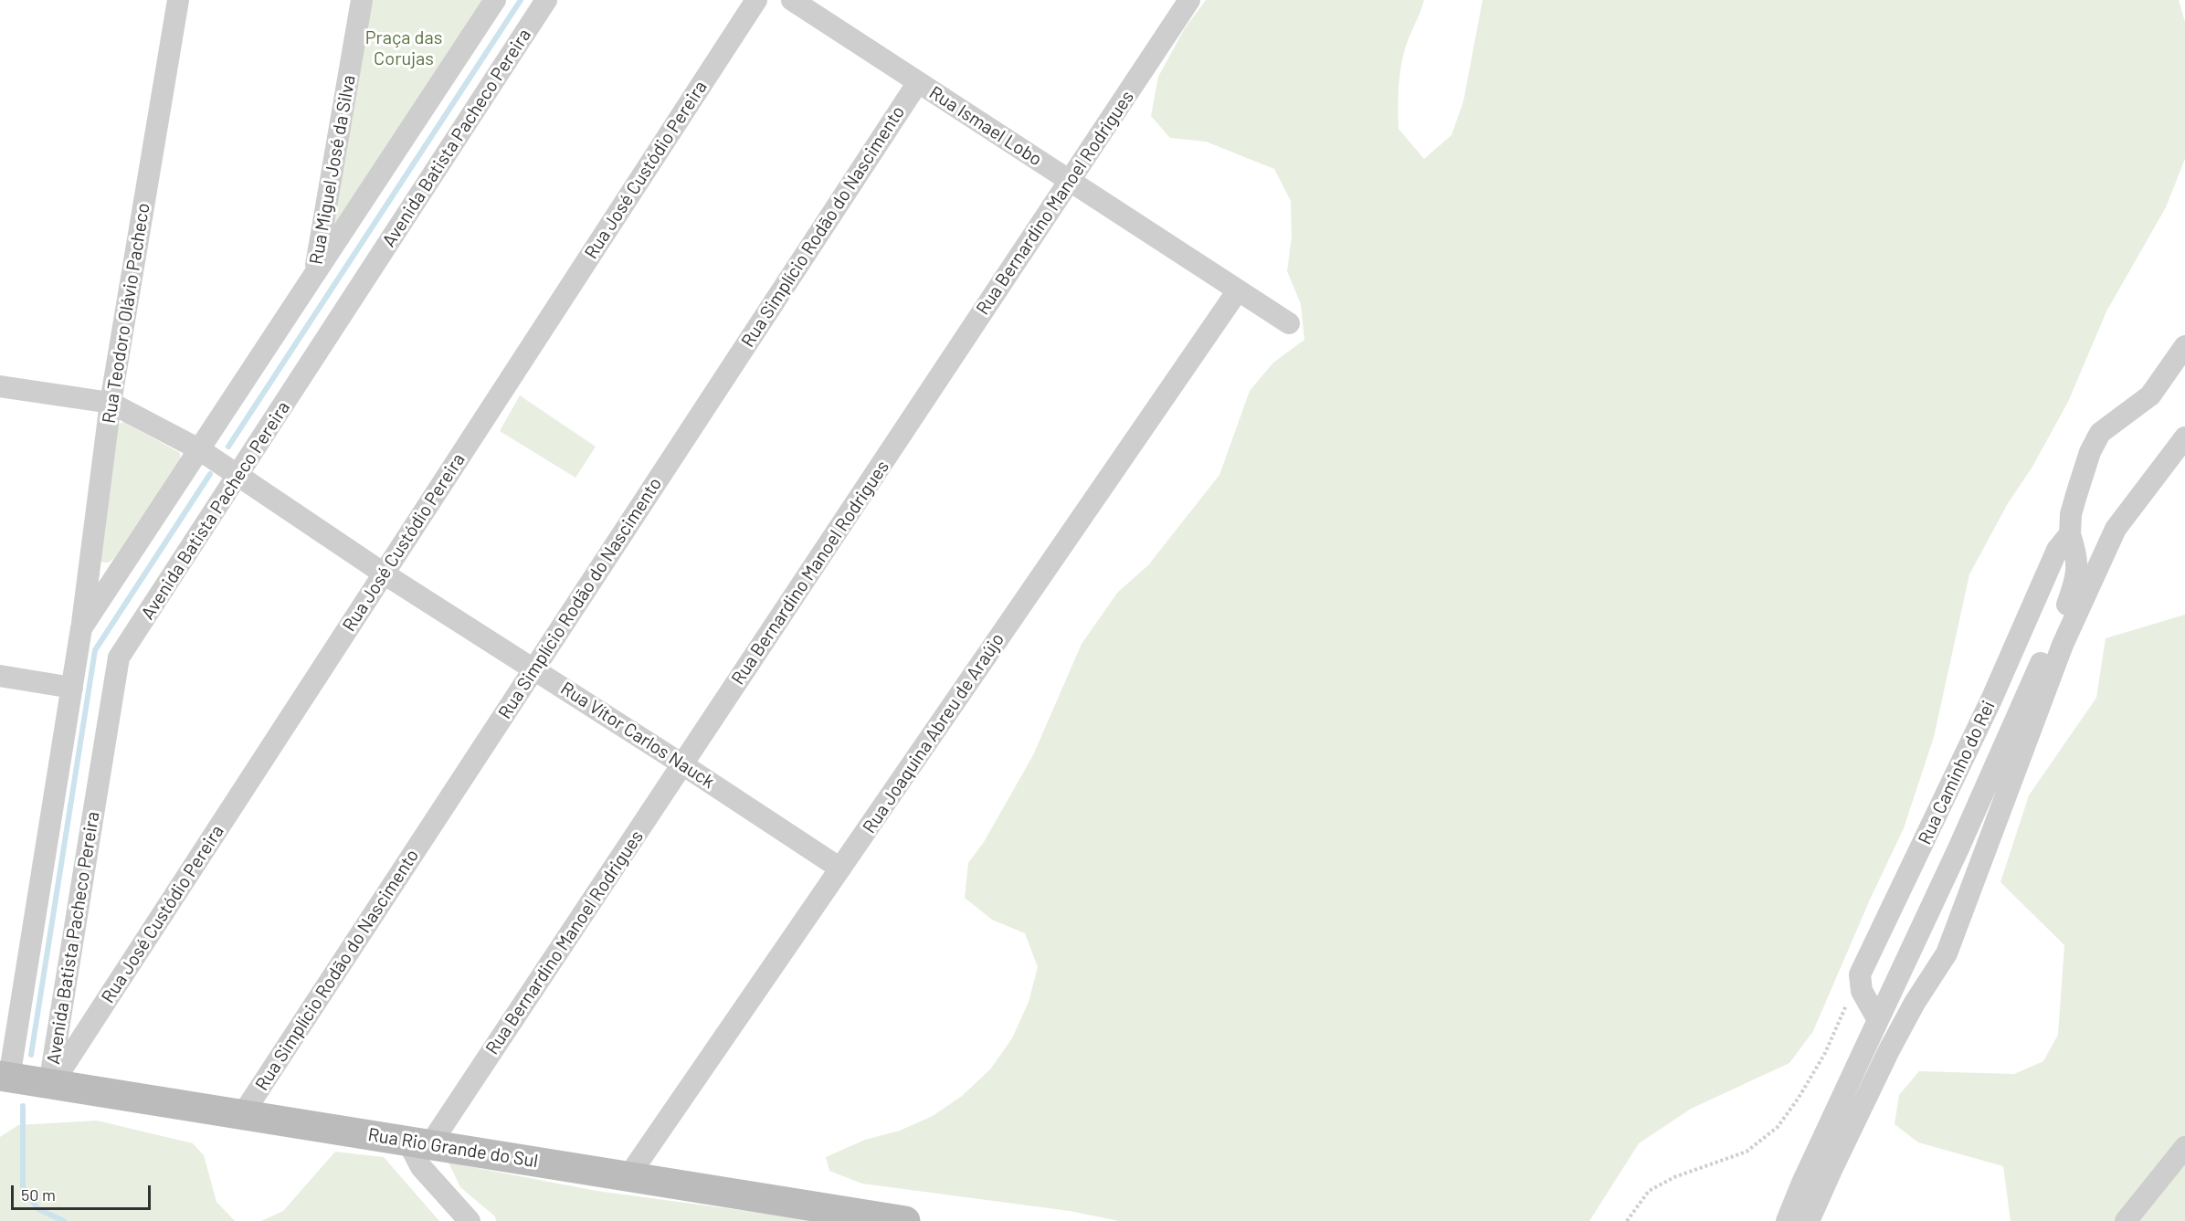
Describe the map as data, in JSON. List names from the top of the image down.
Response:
{
  "streets": {
    "street": [
      "Rua Ismael Lobo",
      "Avenida Batista Pacheco Pereira",
      "Rua Miguel José da Silva",
      "Rua José Custódio Pereira",
      "Rua Bernardino Manoel Rodrigues",
      "Rua Simplício Rodão do Nascimento",
      "Rua Teodoro Olávio Pacheco",
      "Rua Joaquina Abreu de Araújo",
      "Rua Vítor Carlos Nauck",
      "Rua Caminho do Rei",
      "Rua Rio Grande do Sul"
    ]
  },
  "crossings": [
    ["Rua Ismael Lobo", "Rua Bernardino Manoel Rodrigues"],
    ["Rua Ismael Lobo", "Rua Simplício Rodão do Nascimento"],
    ["Rua Ismael Lobo", "Rua Joaquina Abreu de Araújo"],
    ["Avenida Batista Pacheco Pereira", "Rua José Custódio Pereira"],
    ["Avenida Batista Pacheco Pereira", "Rua Vítor Carlos Nauck"],
    ["Avenida Batista Pacheco Pereira", "Rua Rio Grande do Sul"],
    ["Rua José Custódio Pereira", "Rua Vítor Carlos Nauck"],
    ["Rua José Custódio Pereira", "Rua Rio Grande do Sul"],
    ["Rua Bernardino Manoel Rodrigues", "Rua Vítor Carlos Nauck"],
    ["Rua Bernardino Manoel Rodrigues", "Rua Rio Grande do Sul"],
    ["Rua Simplício Rodão do Nascimento", "Rua Vítor Carlos Nauck"],
    ["Rua Simplício Rodão do Nascimento", "Rua Rio Grande do Sul"],
    ["Rua Teodoro Olávio Pacheco", "Rua Vítor Carlos Nauck"],
    ["Rua Joaquina Abreu de Araújo", "Rua Vítor Carlos Nauck"],
    ["Rua Joaquina Abreu de Araújo", "Rua Rio Grande do Sul"]
  ],
  "parks": ["Praça das Corujas"],
  "scale_bar": "50 m"
}
